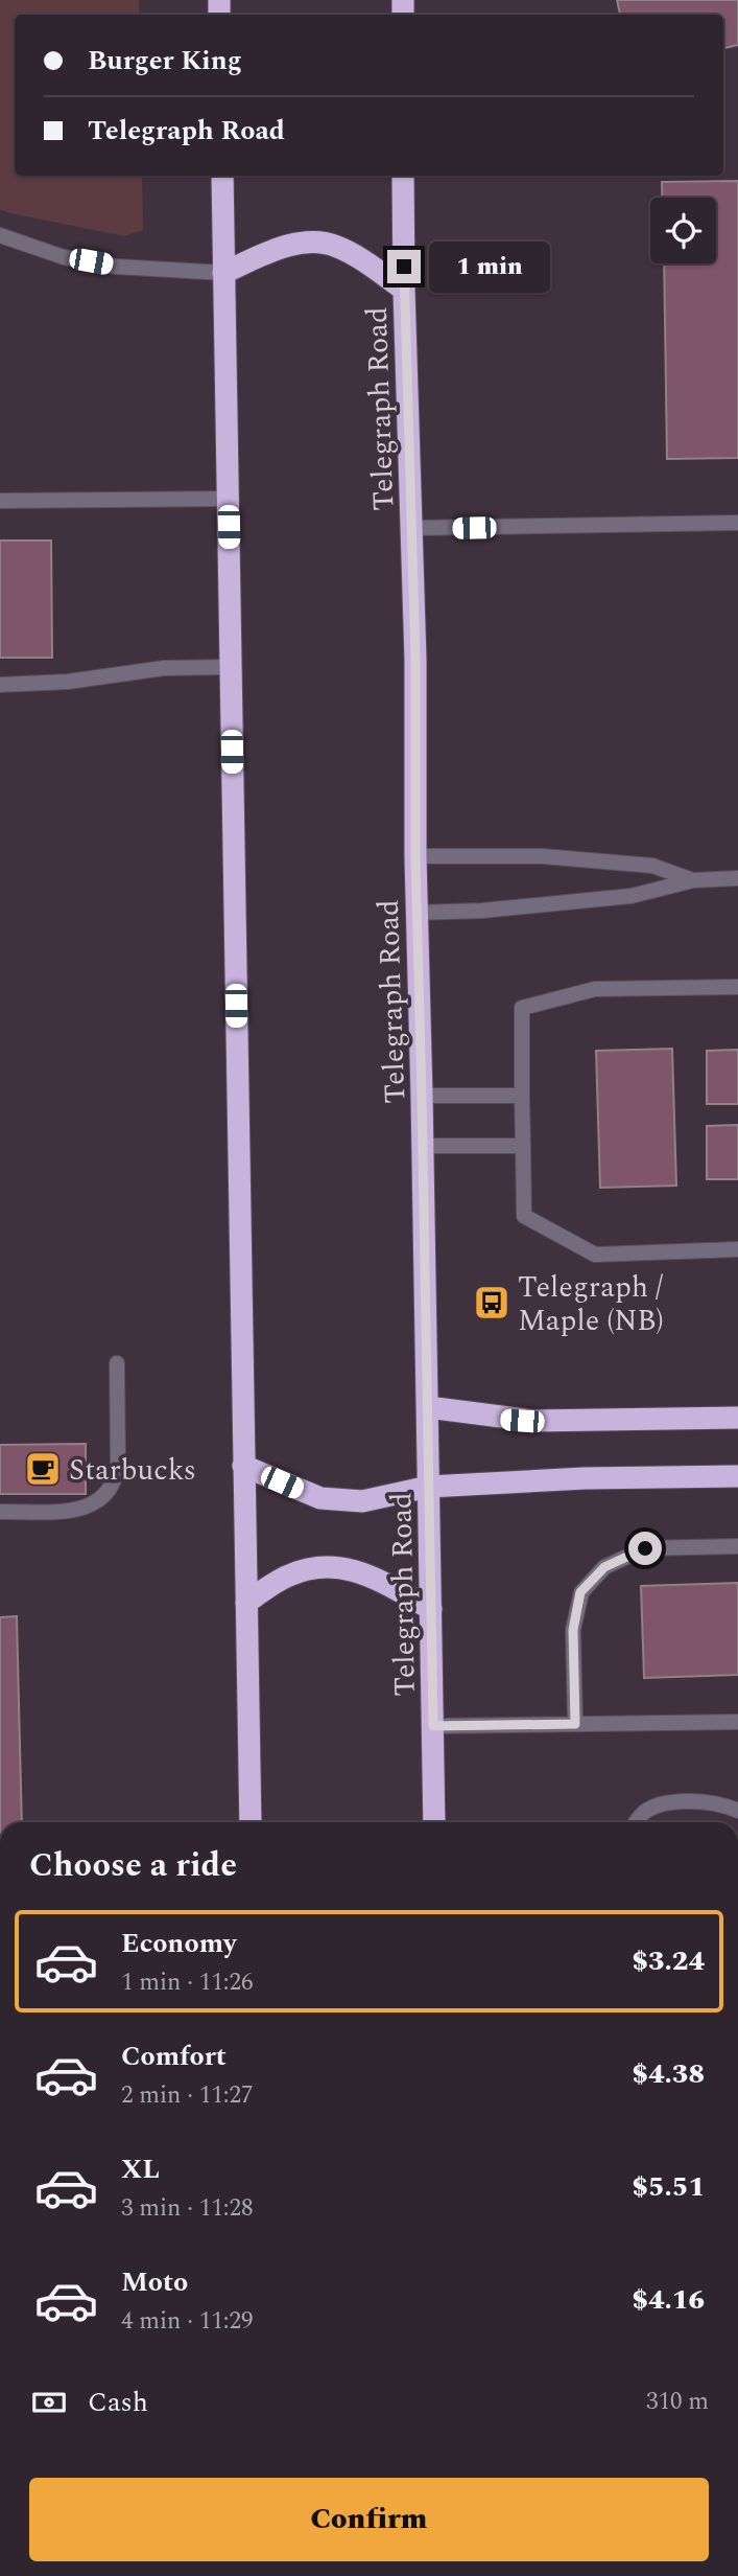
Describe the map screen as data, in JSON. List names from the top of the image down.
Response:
{
  "streets": {
    "highway": ["Telegraph Road"]
  },
  "places": {
    "bus stop": ["Telegraph / Maple (NB)"],
    "cafe": ["Starbucks"]
  },
  "page": {
    "banner": ["Burger King", "Telegraph Road"],
    "bubble": "1 min",
    "heading": "Choose a ride",
    "list": [
      {
        "name": "Economy",
        "note": "1 min · 11:26",
        "value": "$3.24"
      },
      {
        "name": "Comfort",
        "note": "2 min · 11:27",
        "value": "$4.38"
      },
      {
        "name": "XL",
        "note": "3 min · 11:28",
        "value": "$5.51"
      },
      {
        "name": "Moto",
        "note": "4 min · 11:29",
        "value": "$4.16"
      }
    ],
    "pay": ["Cash", "310 m"],
    "buttons": "Confirm"
  }
}
